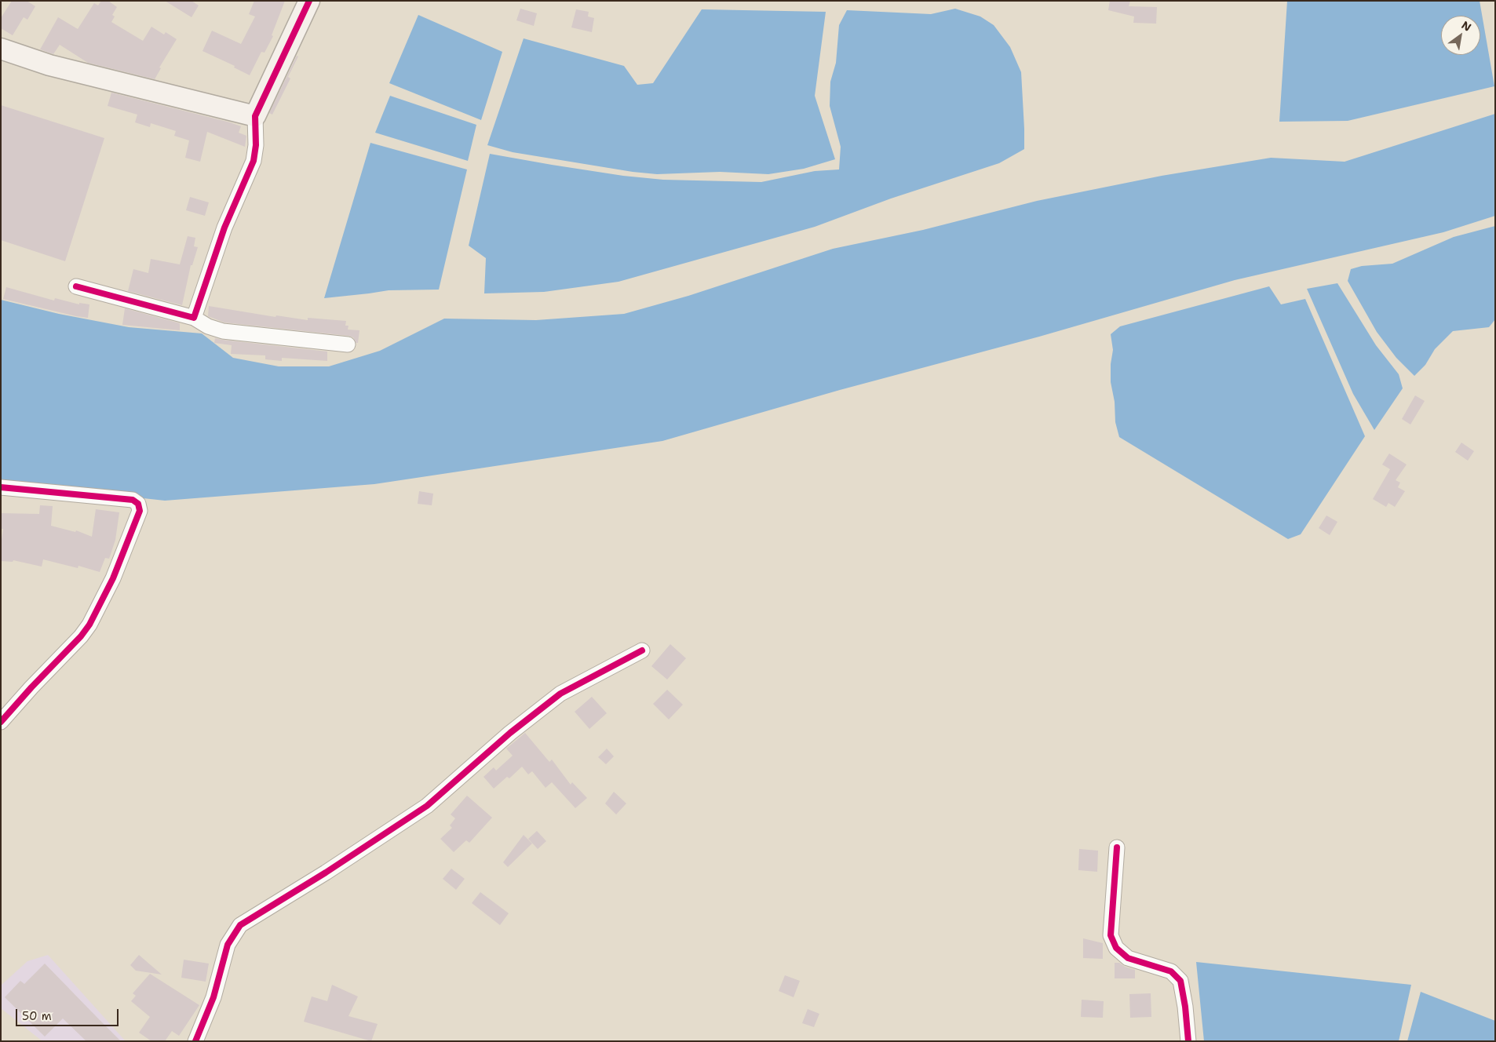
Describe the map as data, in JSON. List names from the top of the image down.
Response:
{
  "scale_bar": "50 m",
  "north": "top right"
}
